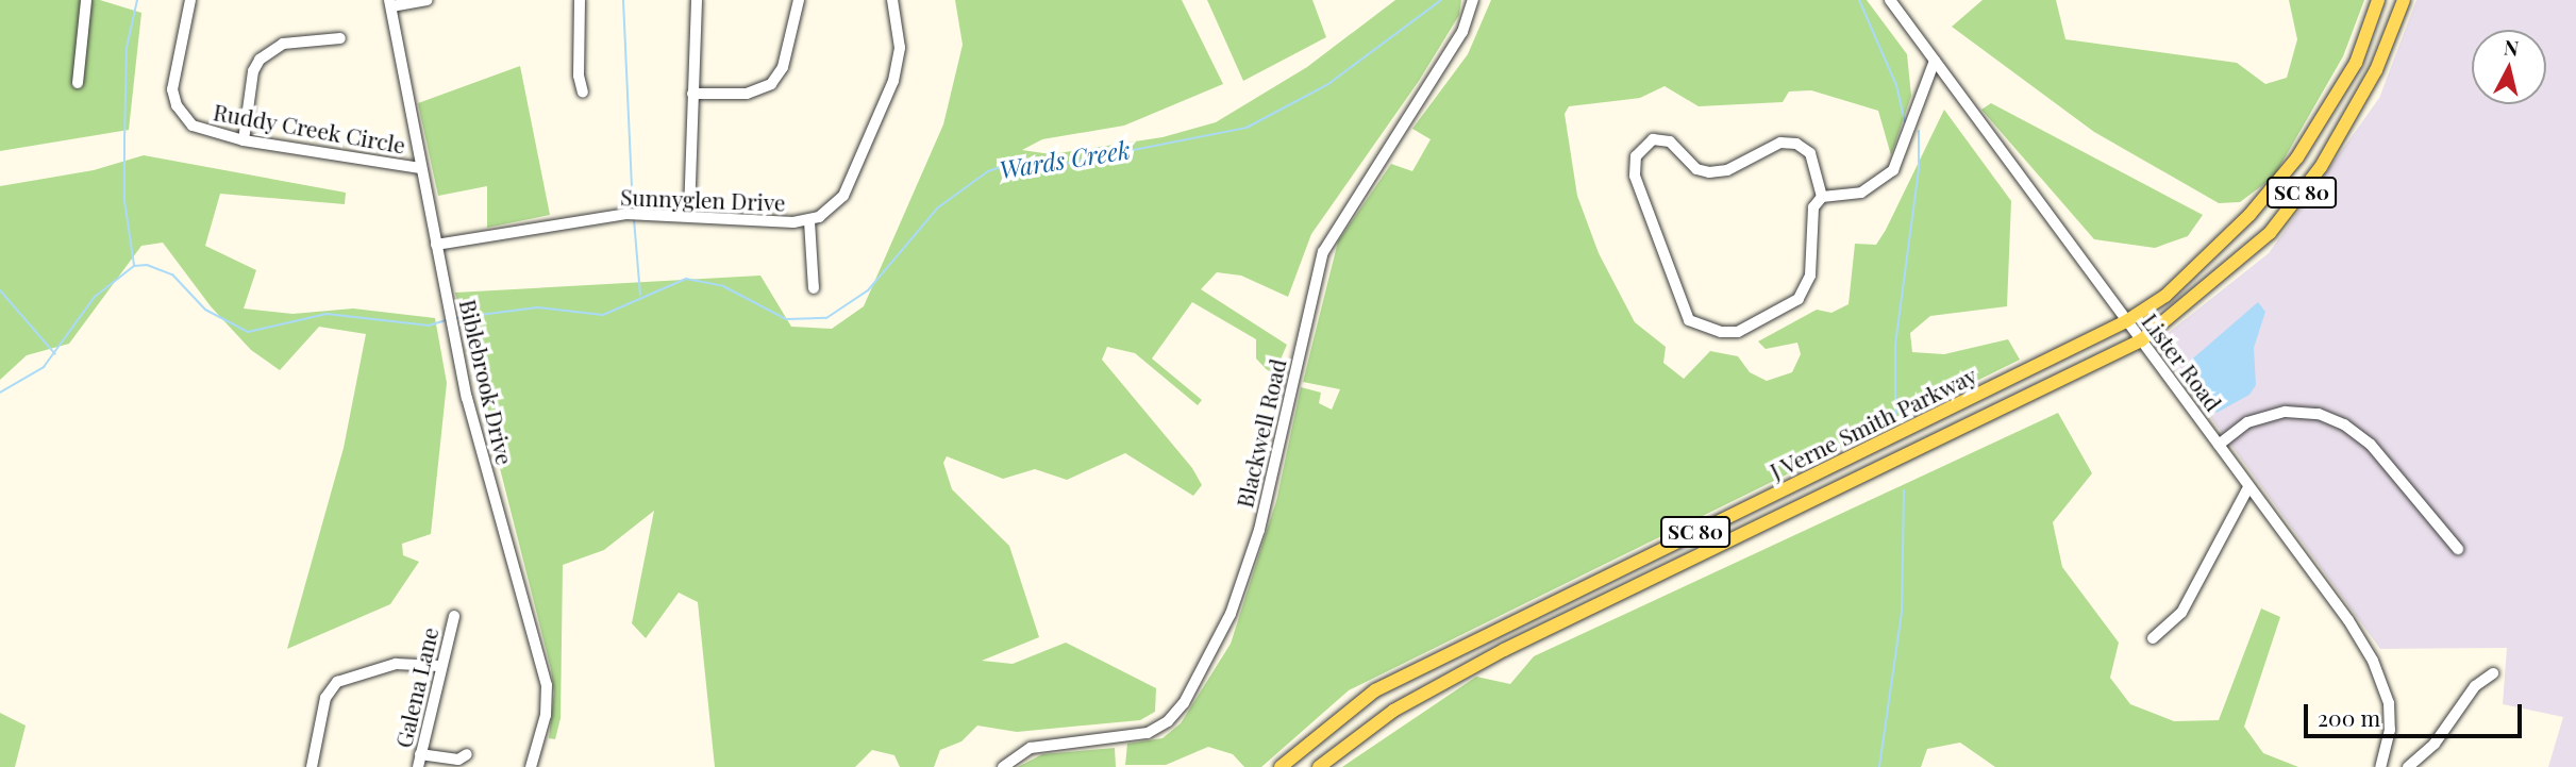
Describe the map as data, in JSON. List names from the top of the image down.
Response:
{
  "streets": {
    "main road": ["SC 80", "J Verne Smith Parkway"],
    "street": [
      "Ruddy Creek Circle",
      "Sunnyglen Drive",
      "Lister Road",
      "Biblebrook Drive",
      "Blackwell Road",
      "Galena Lane"
    ]
  },
  "crossings": [
    ["Ruddy Creek Circle", "Biblebrook Drive"],
    ["Sunnyglen Drive", "Biblebrook Drive"],
    ["Lister Road", "J Verne Smith Parkway"]
  ],
  "water": ["Wards Creek"],
  "scale_bar": "200 m",
  "north": "top"
}
